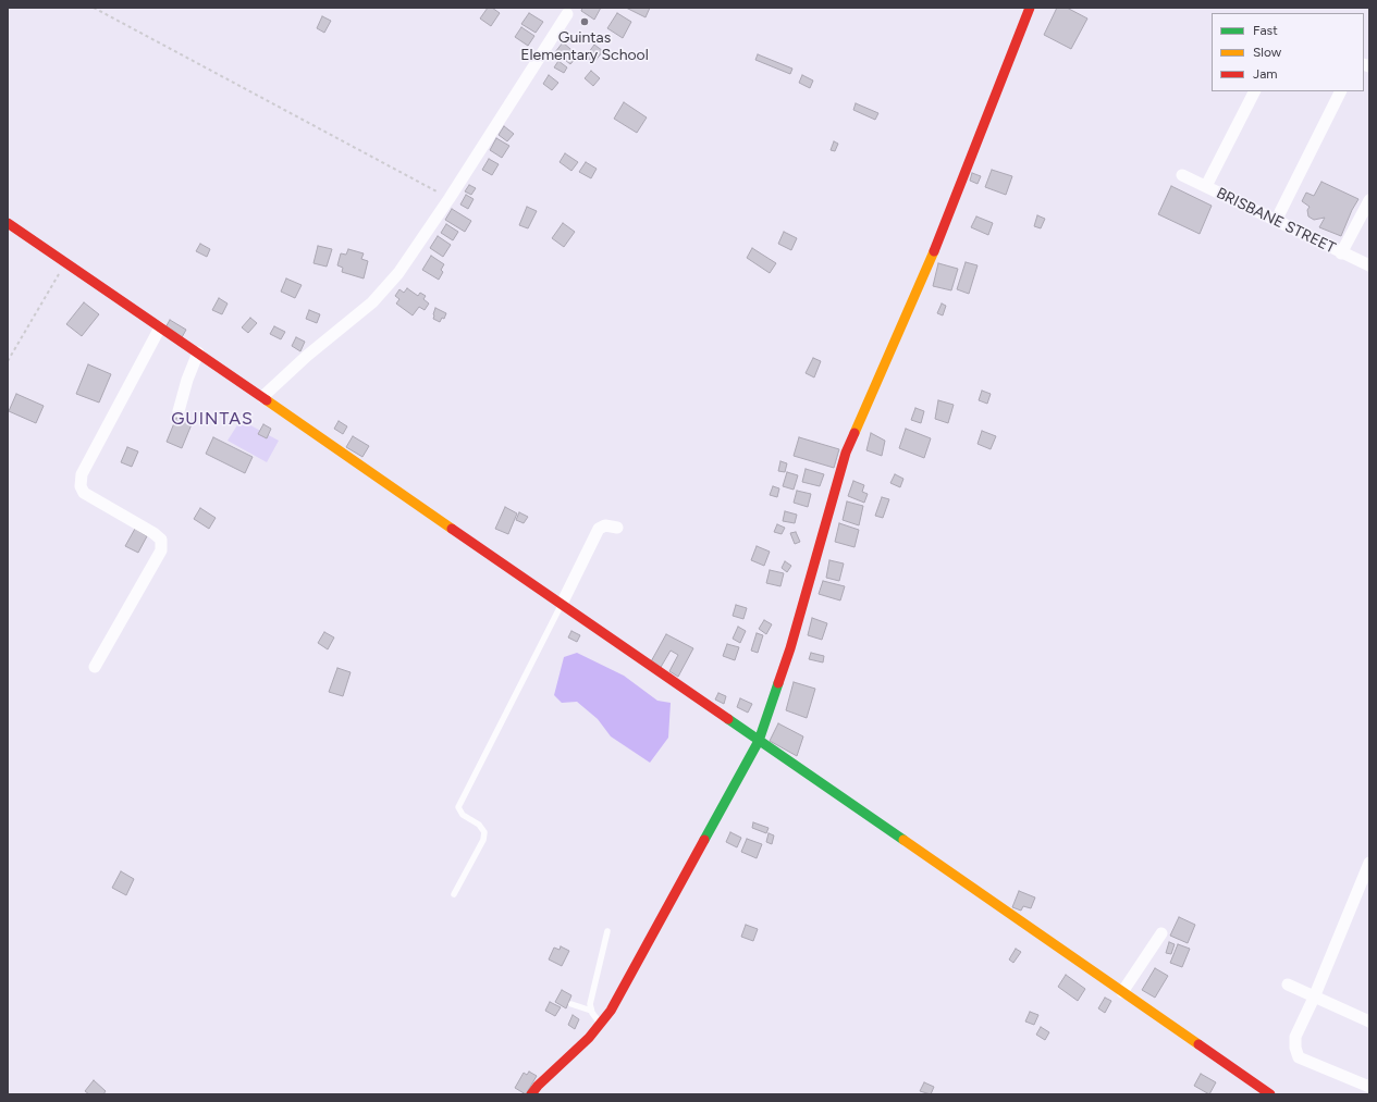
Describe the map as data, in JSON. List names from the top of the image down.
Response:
{
  "streets": {
    "street": ["BRISBANE STREET"]
  },
  "districts": ["GUINTAS"],
  "places": ["Guintas Elementary School"],
  "legend": ["Fast", "Slow", "Jam"]
}
